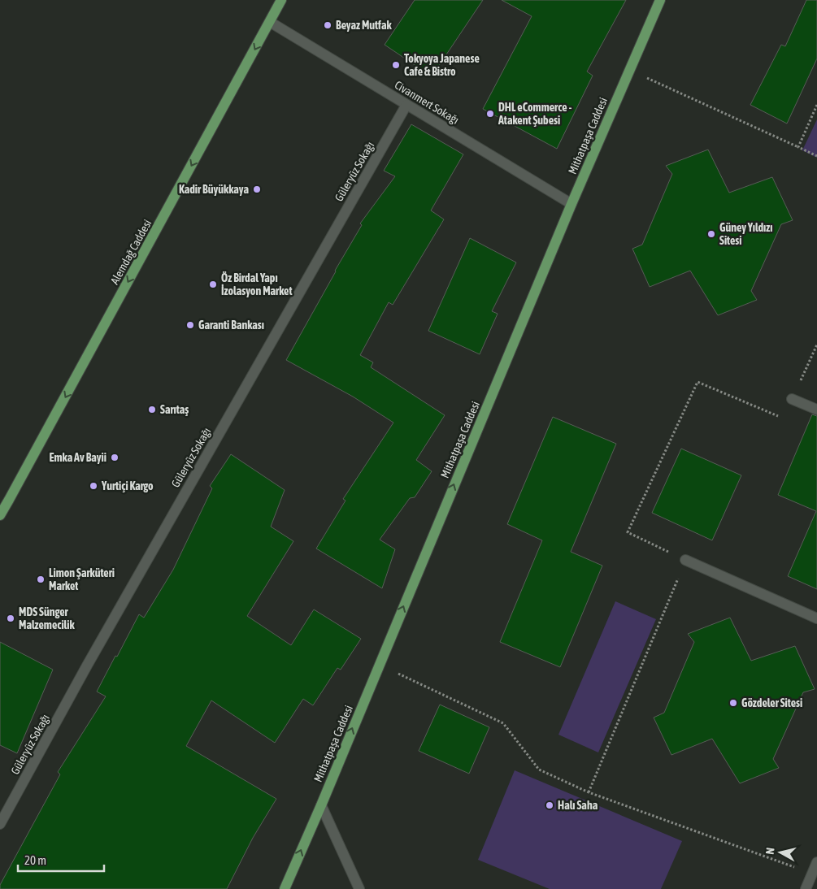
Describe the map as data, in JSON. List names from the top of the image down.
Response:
{
  "streets": {
    "main road": ["Mithatpaşa Caddesi", "Alemdağ Caddesi"],
    "street": ["Civanmert Sokağı", "Güleryüz Sokağı"]
  },
  "crossings": [
    ["Civanmert Sokağı", "Mithatpaşa Caddesi"],
    ["Civanmert Sokağı", "Güleryüz Sokağı"],
    ["Civanmert Sokağı", "Alemdağ Caddesi"]
  ],
  "one_way": ["Mithatpaşa Caddesi", "Alemdağ Caddesi"],
  "places": [
    "Beyaz Mutfak",
    "Tokyoya Japanese Cafe & Bistro",
    "DHL eCommerce - Atakent Şubesi",
    "Kadir Büyükkaya",
    "Güney Yıldızı Sitesi",
    "Öz Birdal Yapı İzolasyon Market",
    "Garanti Bankası",
    "Sarıtaş",
    "Emka Av Bayii",
    "Yurtiçi Kargo",
    "Limon Şarküteri Market",
    "MDS Sünger Malzemecilik",
    "Gözdeler Sitesi",
    "Halı Saha"
  ],
  "scale_bar": "20 m",
  "north": "left"
}
